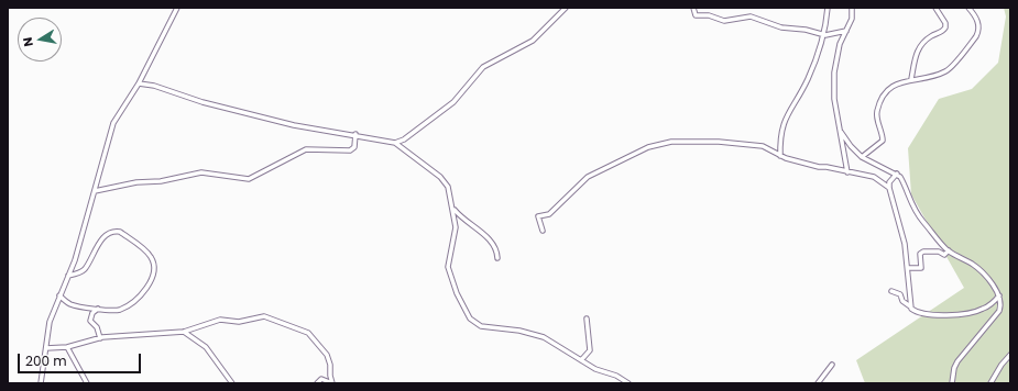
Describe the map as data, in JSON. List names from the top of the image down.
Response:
{
  "scale_bar": "200 m",
  "north": "left"
}
